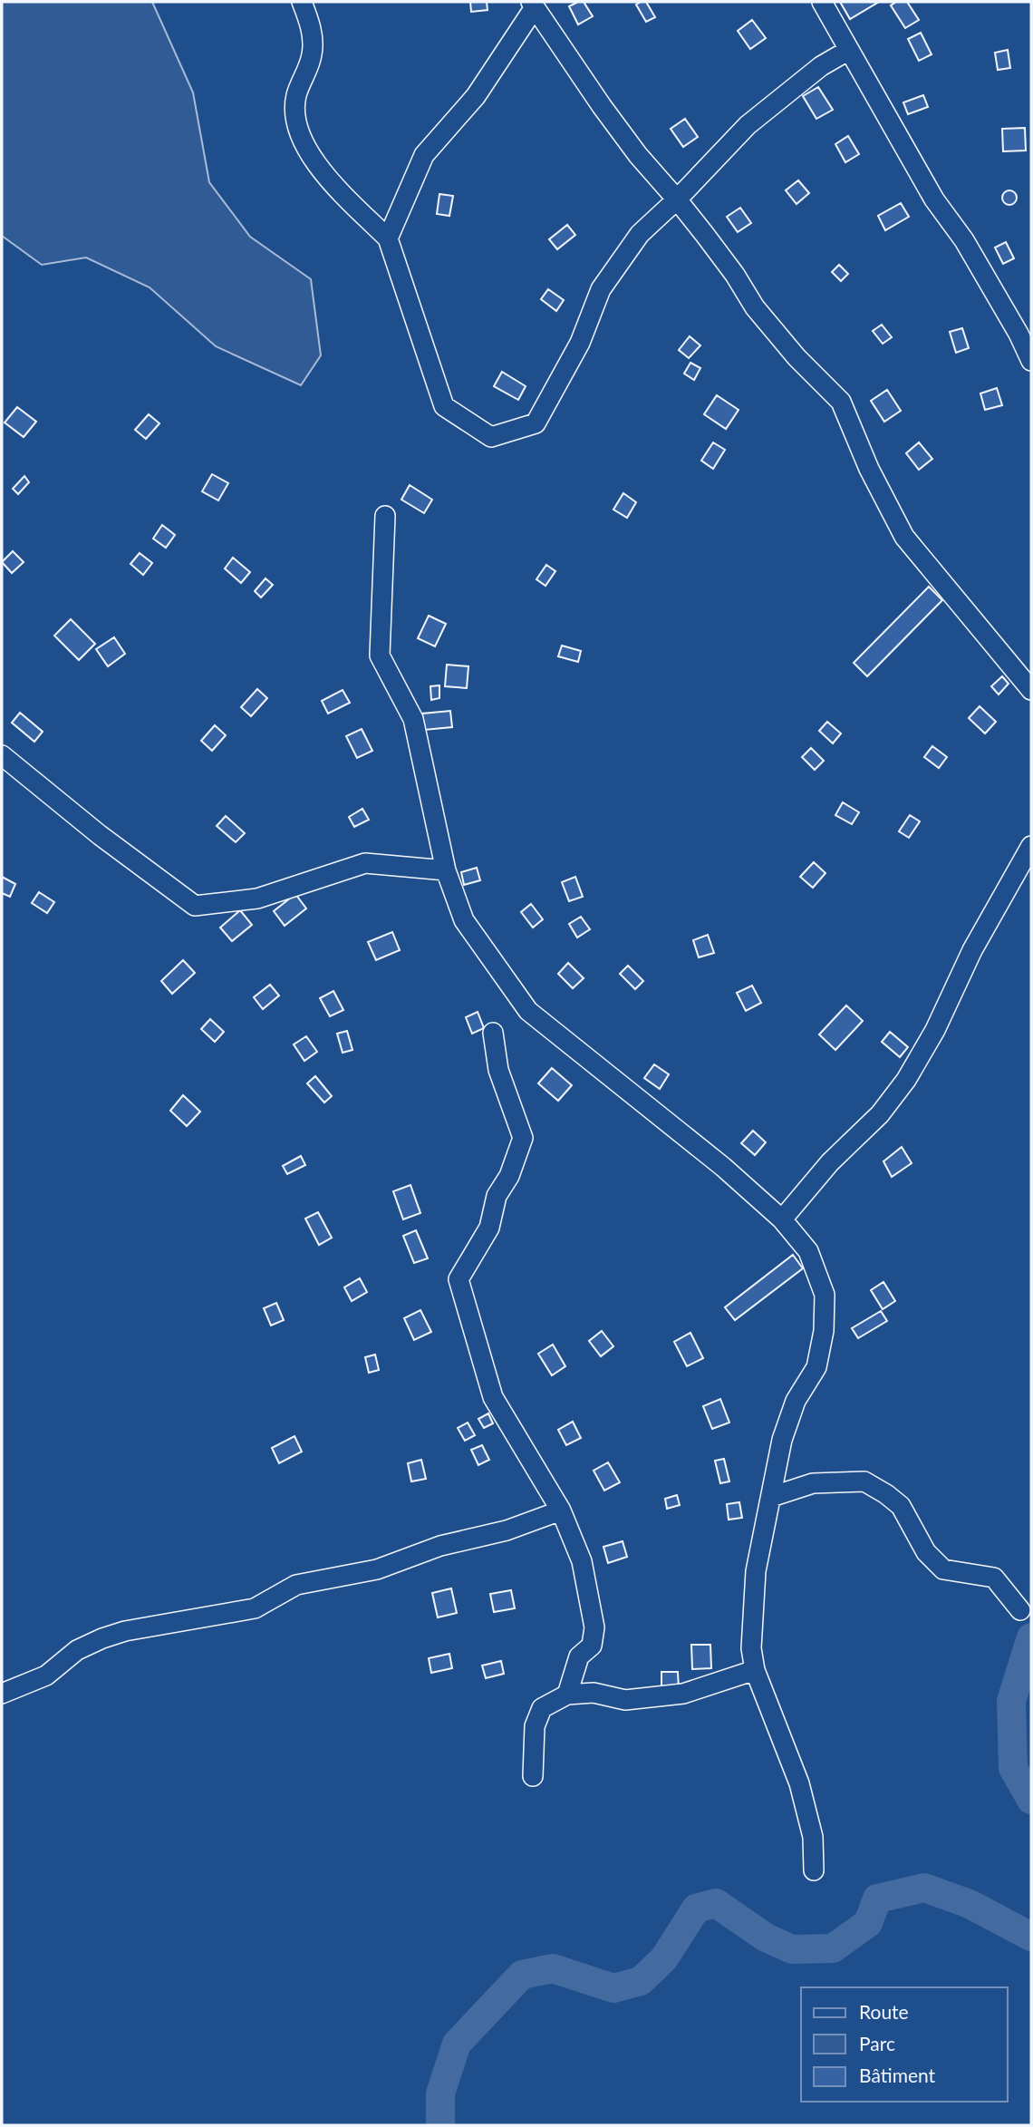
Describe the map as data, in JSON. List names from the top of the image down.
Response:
{
  "legend": ["Route", "Parc", "Bâtiment"]
}
